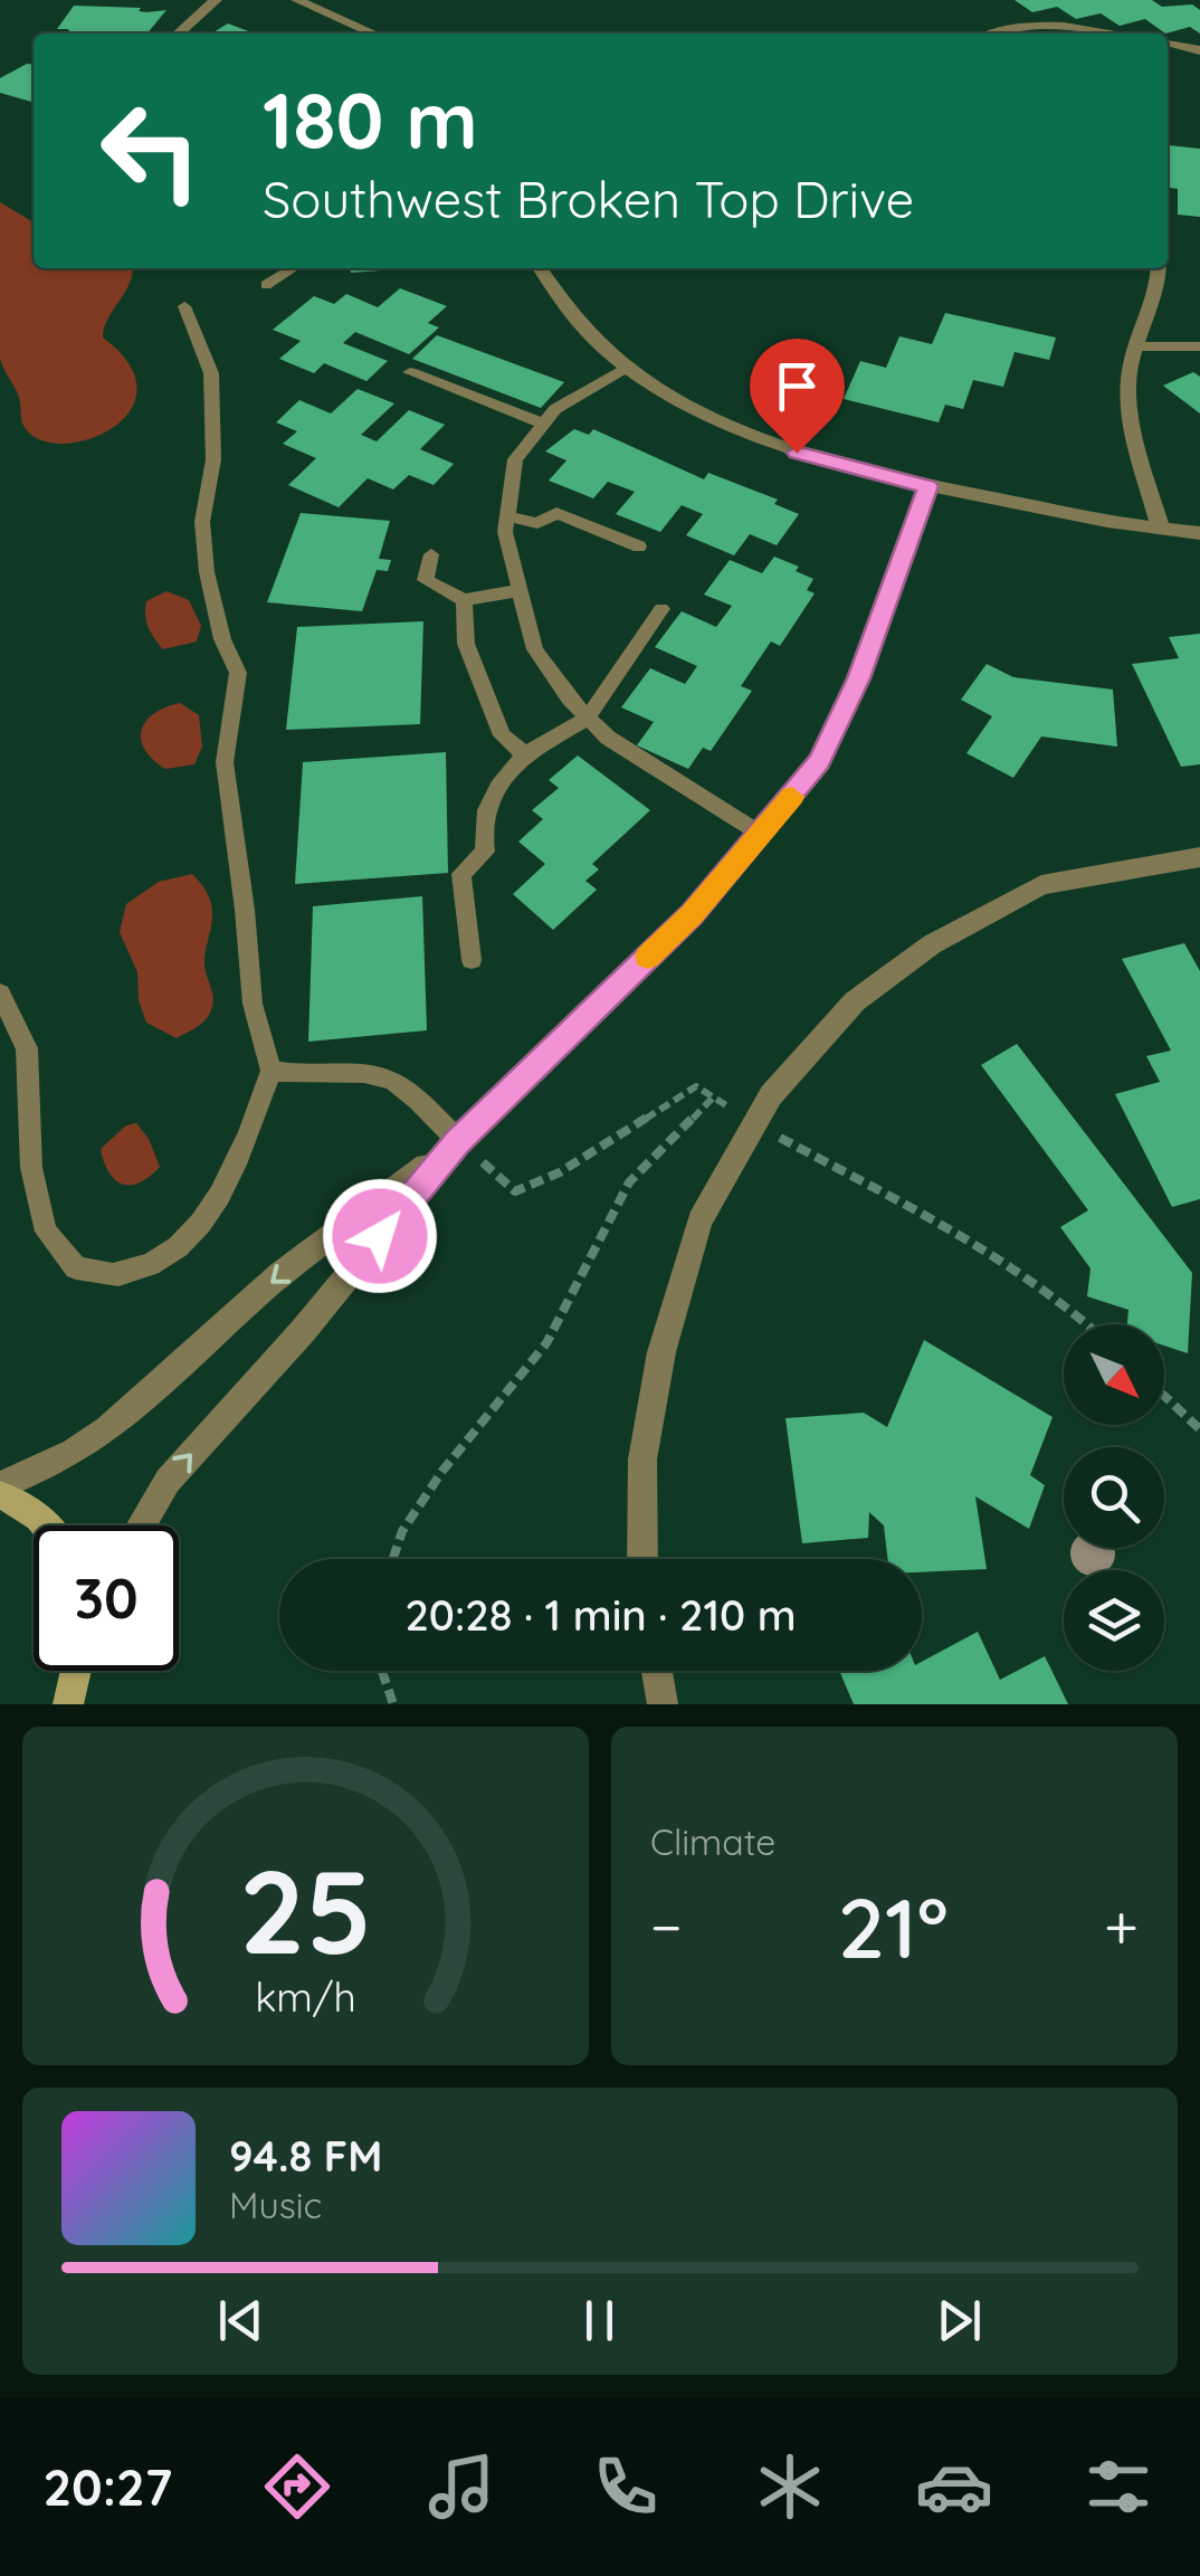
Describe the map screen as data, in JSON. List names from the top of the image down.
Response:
{
  "north": "bottom right",
  "page": {
    "turn": ["180 m", "Southwest Broken Top Drive"],
    "limit": "30",
    "trip": "20:28 · 1 min · 210 m",
    "tile": "Climate",
    "heat": ["−", "21°", "+"],
    "song": ["94.8 FM", "Music"],
    "tabs": "20:27",
    "gauge": ["25", "km/h"]
  }
}
